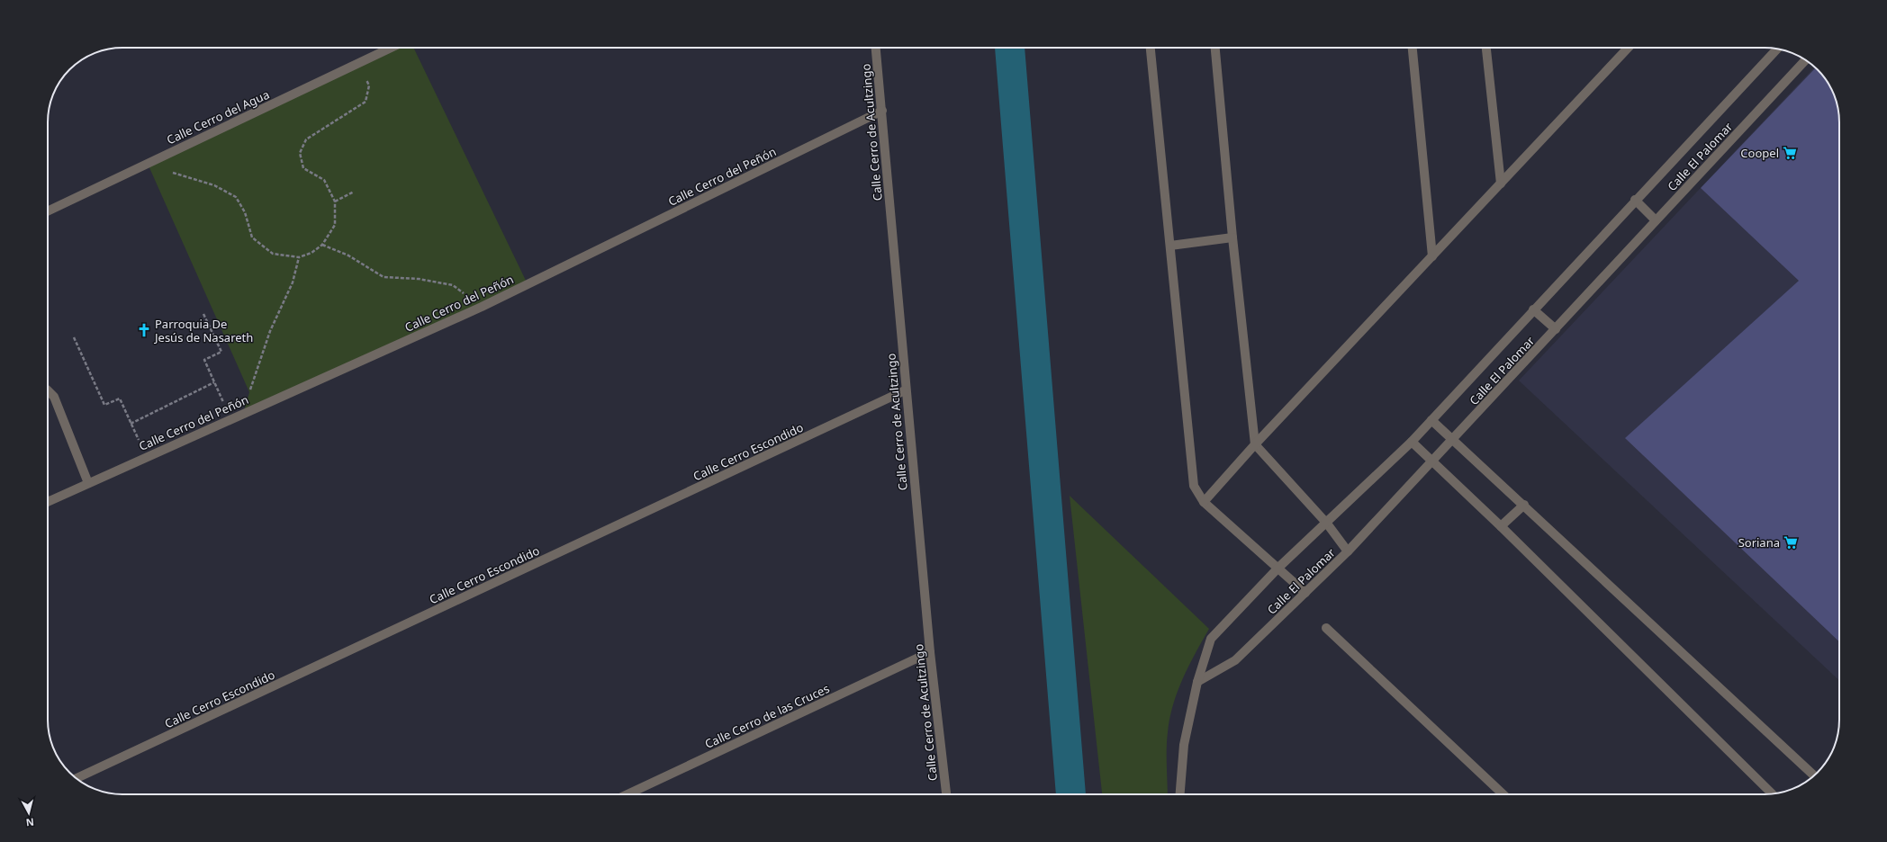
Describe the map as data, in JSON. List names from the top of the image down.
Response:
{
  "streets": {
    "street": [
      "Calle Cerro del Agua",
      "Calle Cerro de Acultzingo",
      "Calle El Palomar",
      "Calle Cerro del Peñón",
      "Calle Cerro Escondido",
      "Calle Cerro de las Cruces"
    ]
  },
  "crossings": [
    ["Calle Cerro de Acultzingo", "Calle Cerro del Peñón"],
    ["Calle Cerro de Acultzingo", "Calle Cerro Escondido"],
    ["Calle Cerro de Acultzingo", "Calle Cerro de las Cruces"]
  ],
  "places": {
    "supermarket": ["Coopel", "Soriana"],
    "church": ["Parroquia De Jesús de Nasareth"]
  },
  "north": "bottom"
}
